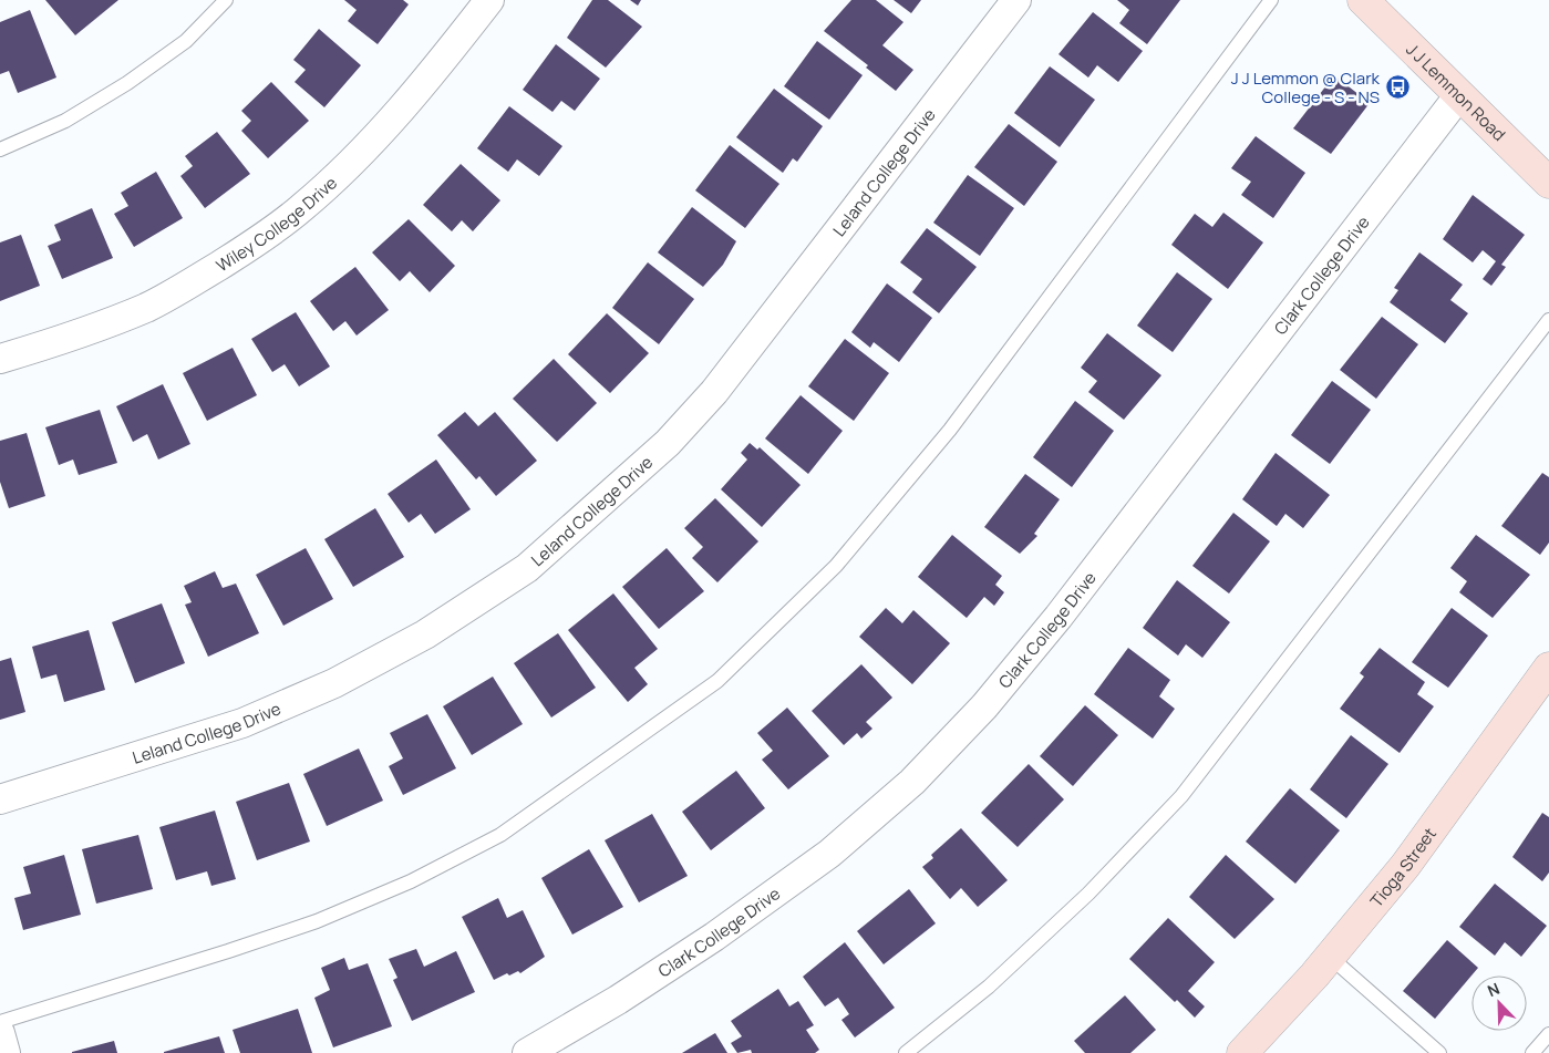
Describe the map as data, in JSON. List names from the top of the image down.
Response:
{
  "streets": {
    "street": [
      "J J Lemmon Road",
      "Leland College Drive",
      "Wiley College Drive",
      "Clark College Drive",
      "Tioga Street"
    ]
  },
  "crossings": [
    ["J J Lemmon Road", "Clark College Drive"]
  ],
  "places": {
    "bus stop": ["J J Lemmon @ Clark College - S - NS"]
  },
  "north": "top left"
}
